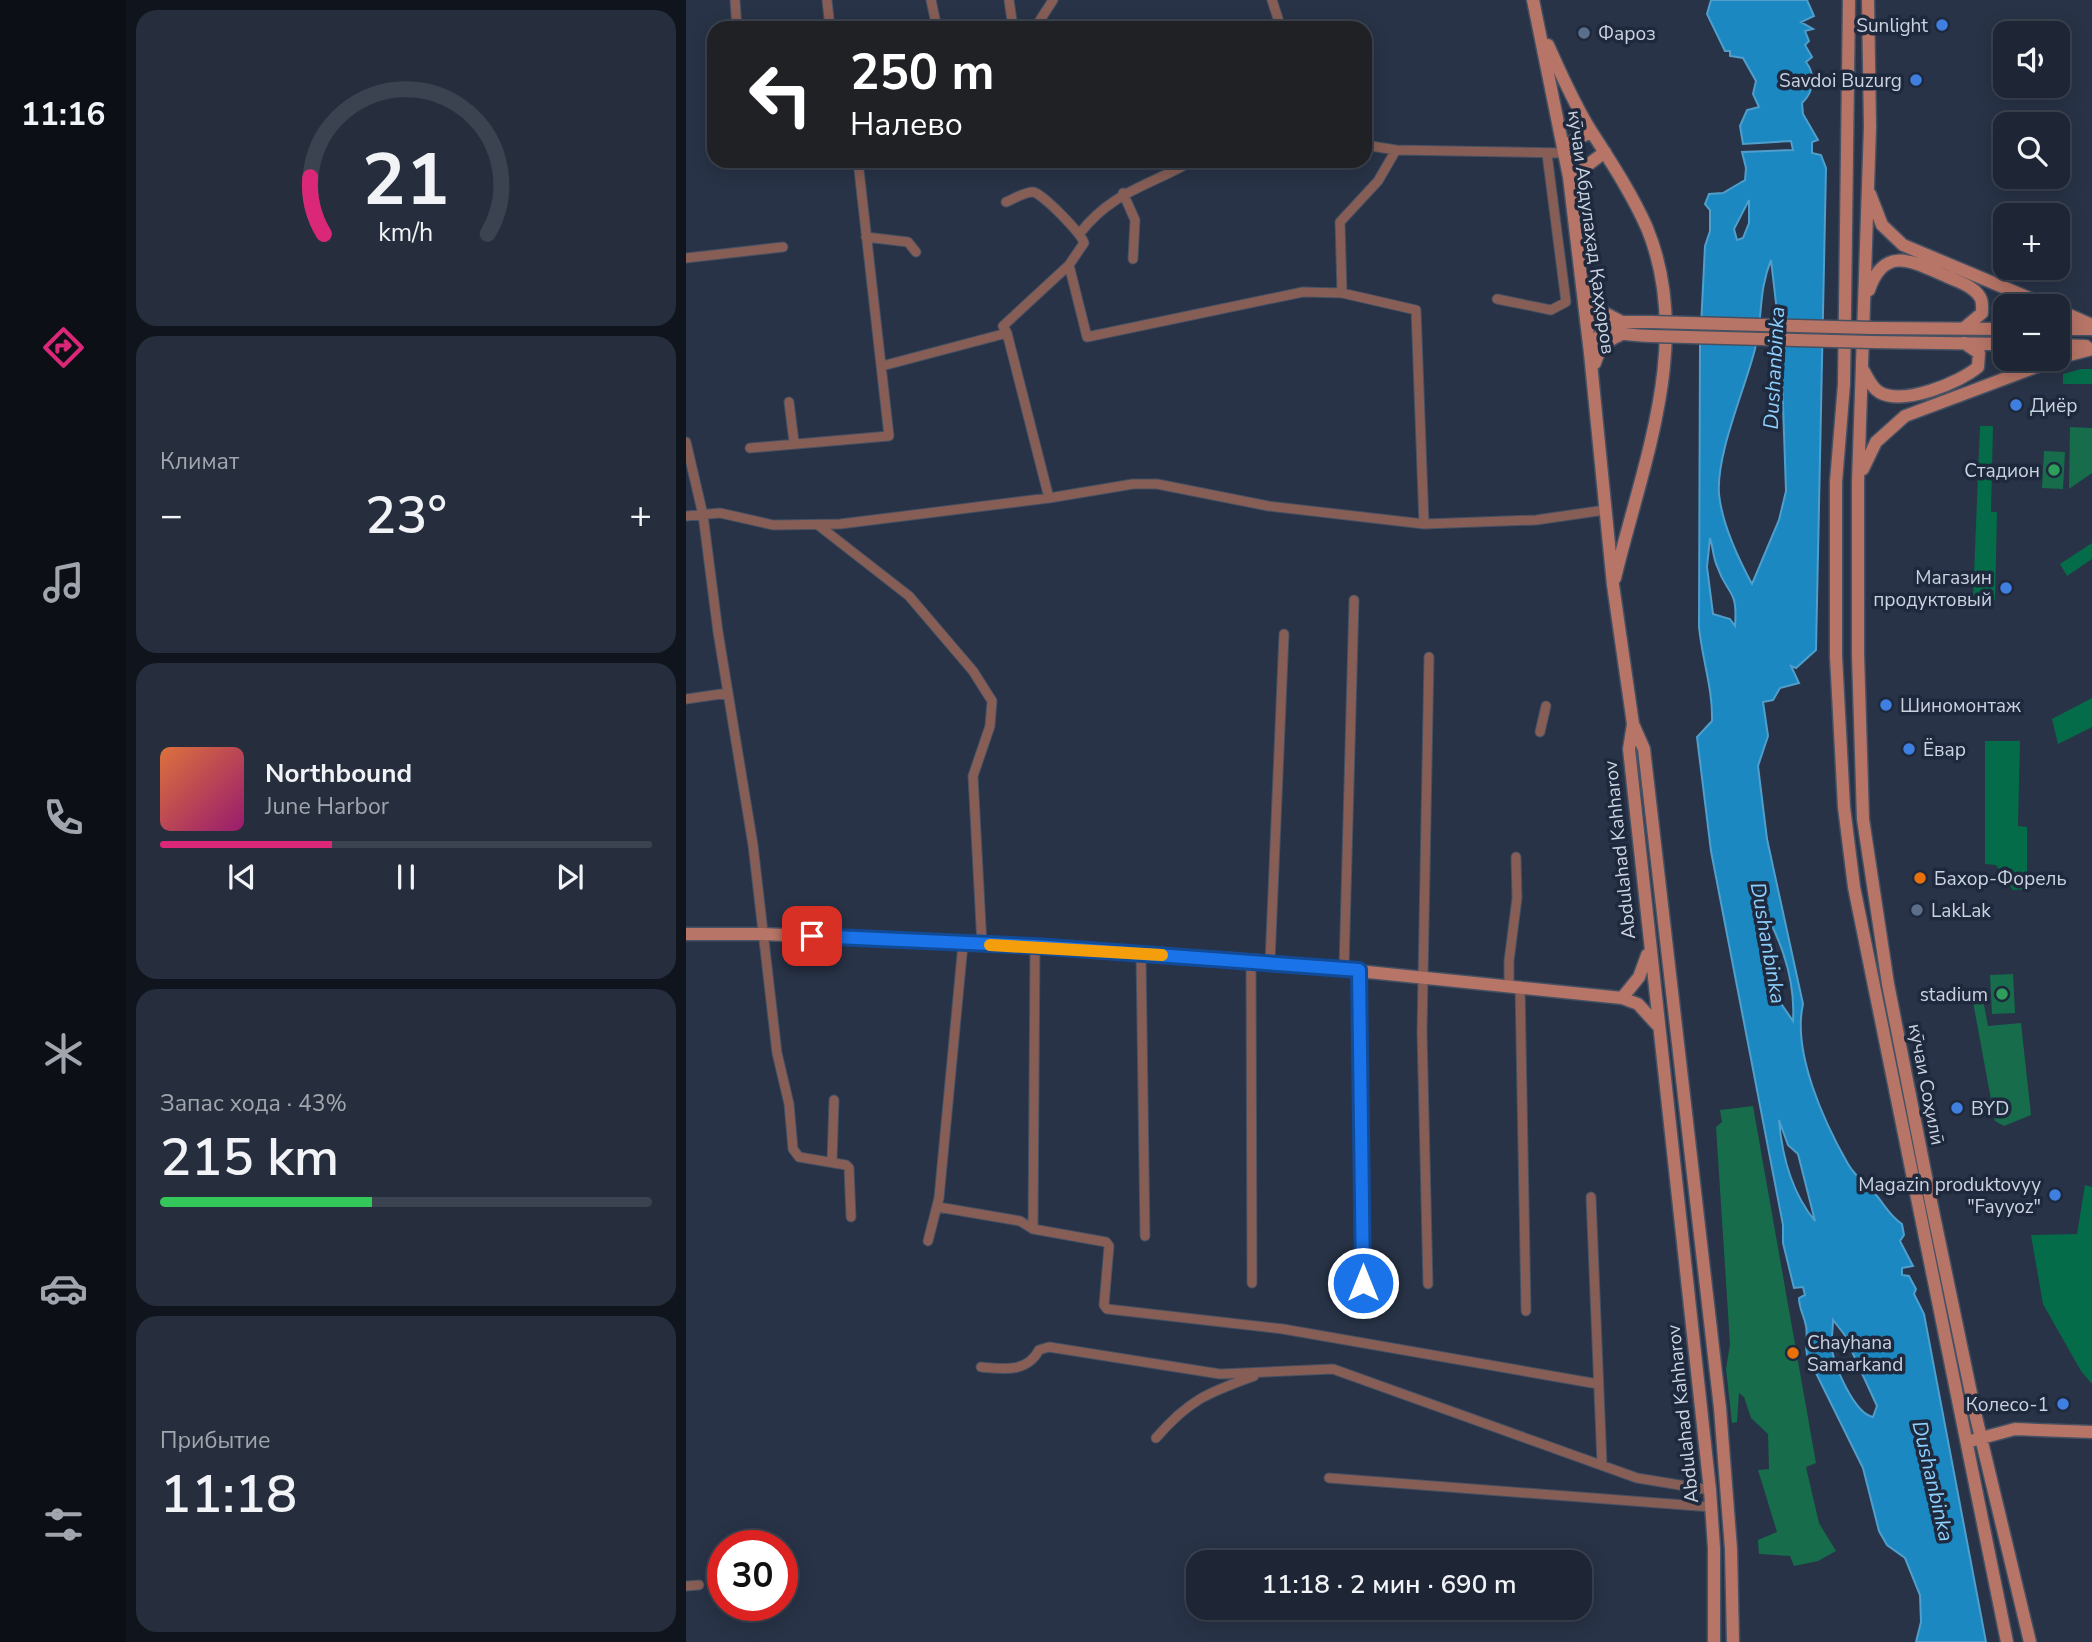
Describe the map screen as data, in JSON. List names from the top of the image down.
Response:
{
  "streets": {
    "main road": ["кӯчаи Абдулаҳад Қаҳҳоров", "Abdulahad Kahharov", "кӯчаи Соҳилӣ"]
  },
  "crossings": [
    ["кӯчаи Абдулаҳад Қаҳҳоров", "Abdulahad Kahharov"]
  ],
  "water": ["Dushanbinka"],
  "places": [
    "Sunlight",
    "Фароз",
    "Savdoi Buzurg",
    "Диёр",
    "Стадион",
    "Магазин продуктовый",
    "Шиномонтаж",
    "Ёвар",
    "Бахор-Форель",
    "LakLak",
    "stadium",
    "BYD",
    "Magazin produktovyy \"Fayyoz\"",
    "Chayhana Samarkand",
    "Колесо-1"
  ],
  "page": {
    "tabs": "11:16",
    "map_buttons": ["+", "−"],
    "turn": ["250 m", "Налево"],
    "tile": [
      "Климат",
      ["Запас хода · 43%", "215 km"],
      ["Прибытие", "11:18"]
    ],
    "heat": ["−", "23°", "+"],
    "song": ["Northbound", "June Harbor"],
    "limit": "30",
    "trip": "11:18 · 2 мин · 690 m",
    "gauge": ["21", "km/h"]
  }
}
